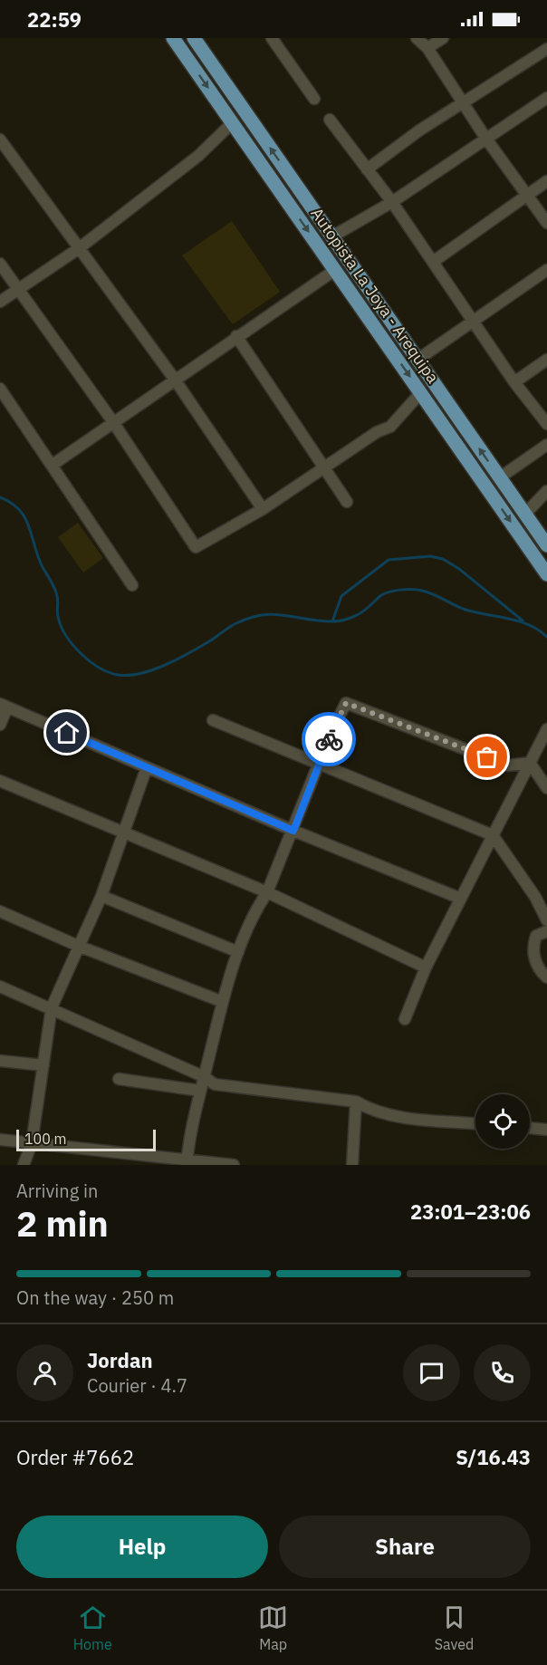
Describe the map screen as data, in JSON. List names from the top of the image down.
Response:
{
  "streets": {
    "main road": ["Autopista La Joya - Arequipa"]
  },
  "scale_bar": "100 m",
  "page": {
    "status": "22:59",
    "scale": "100 m",
    "heading": ["2 min", "Arriving in", "23:01–23:06"],
    "panel": [
      "Jordan",
      "Courier · 4.7",
      "Order #7662",
      "S/16.43"
    ],
    "bar": "On the way · 250 m",
    "buttons": ["Help", "Share"],
    "tabs": ["Home", "Map", "Saved"]
  }
}
